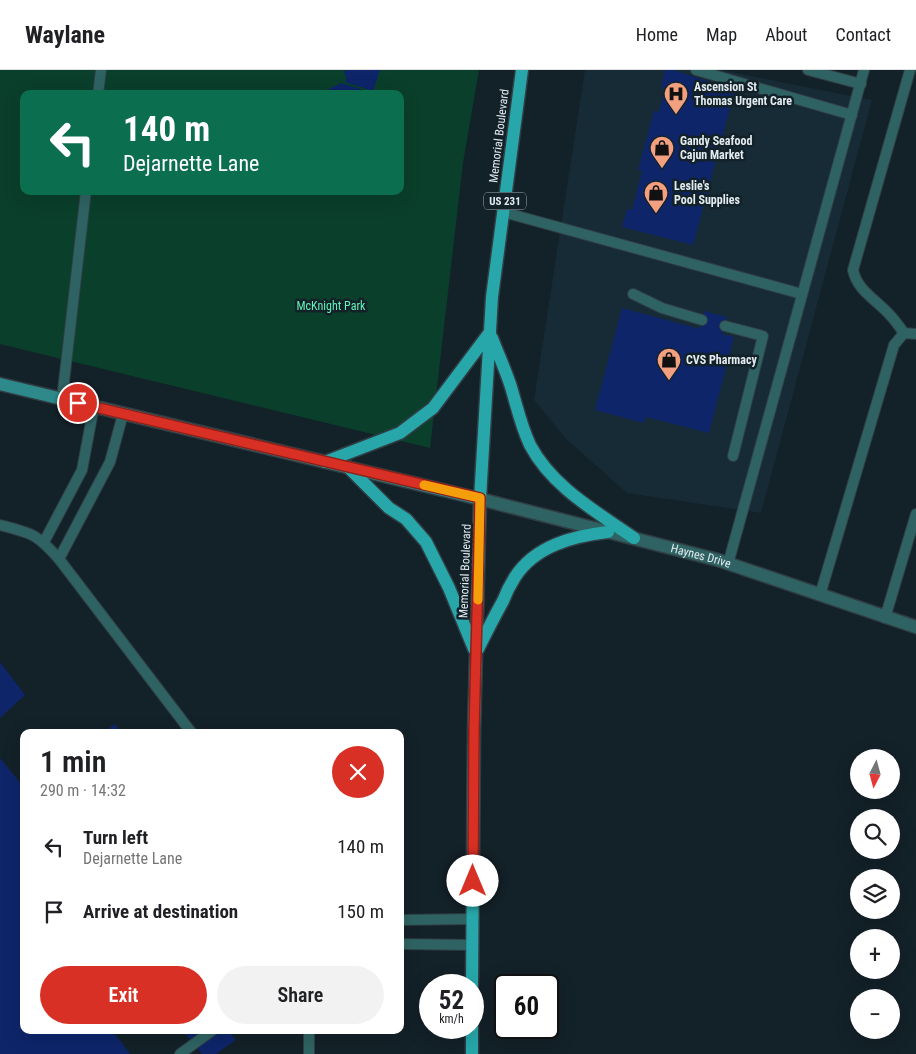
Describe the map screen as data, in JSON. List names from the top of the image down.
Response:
{
  "streets": {
    "main road": ["Memorial Boulevard", "US 231"],
    "street": ["Haynes Drive"]
  },
  "crossings": [
    ["Memorial Boulevard", "Haynes Drive"]
  ],
  "parks": ["McKnight Park"],
  "places": {
    "hospital": ["Ascension St Thomas Urgent Care"],
    "shop": ["Gandy Seafood Cajun Market", "Leslie's Pool Supplies", "CVS Pharmacy"]
  },
  "north": "bottom",
  "page": {
    "header": "Waylane",
    "nav": [
      "Home",
      "Map",
      "About",
      "Contact"
    ],
    "turn": ["140 m", "Dejarnette Lane"],
    "heading": ["1 min", "290 m · 14:32"],
    "map_buttons": ["+", "−"],
    "list": [
      {
        "name": "Turn left",
        "note": "Dejarnette Lane",
        "value": "140 m"
      },
      {
        "name": "Arrive at destination",
        "value": "150 m"
      }
    ],
    "buttons": ["Exit", "Share"],
    "speed": "52 km/h",
    "limit": "60"
  }
}
